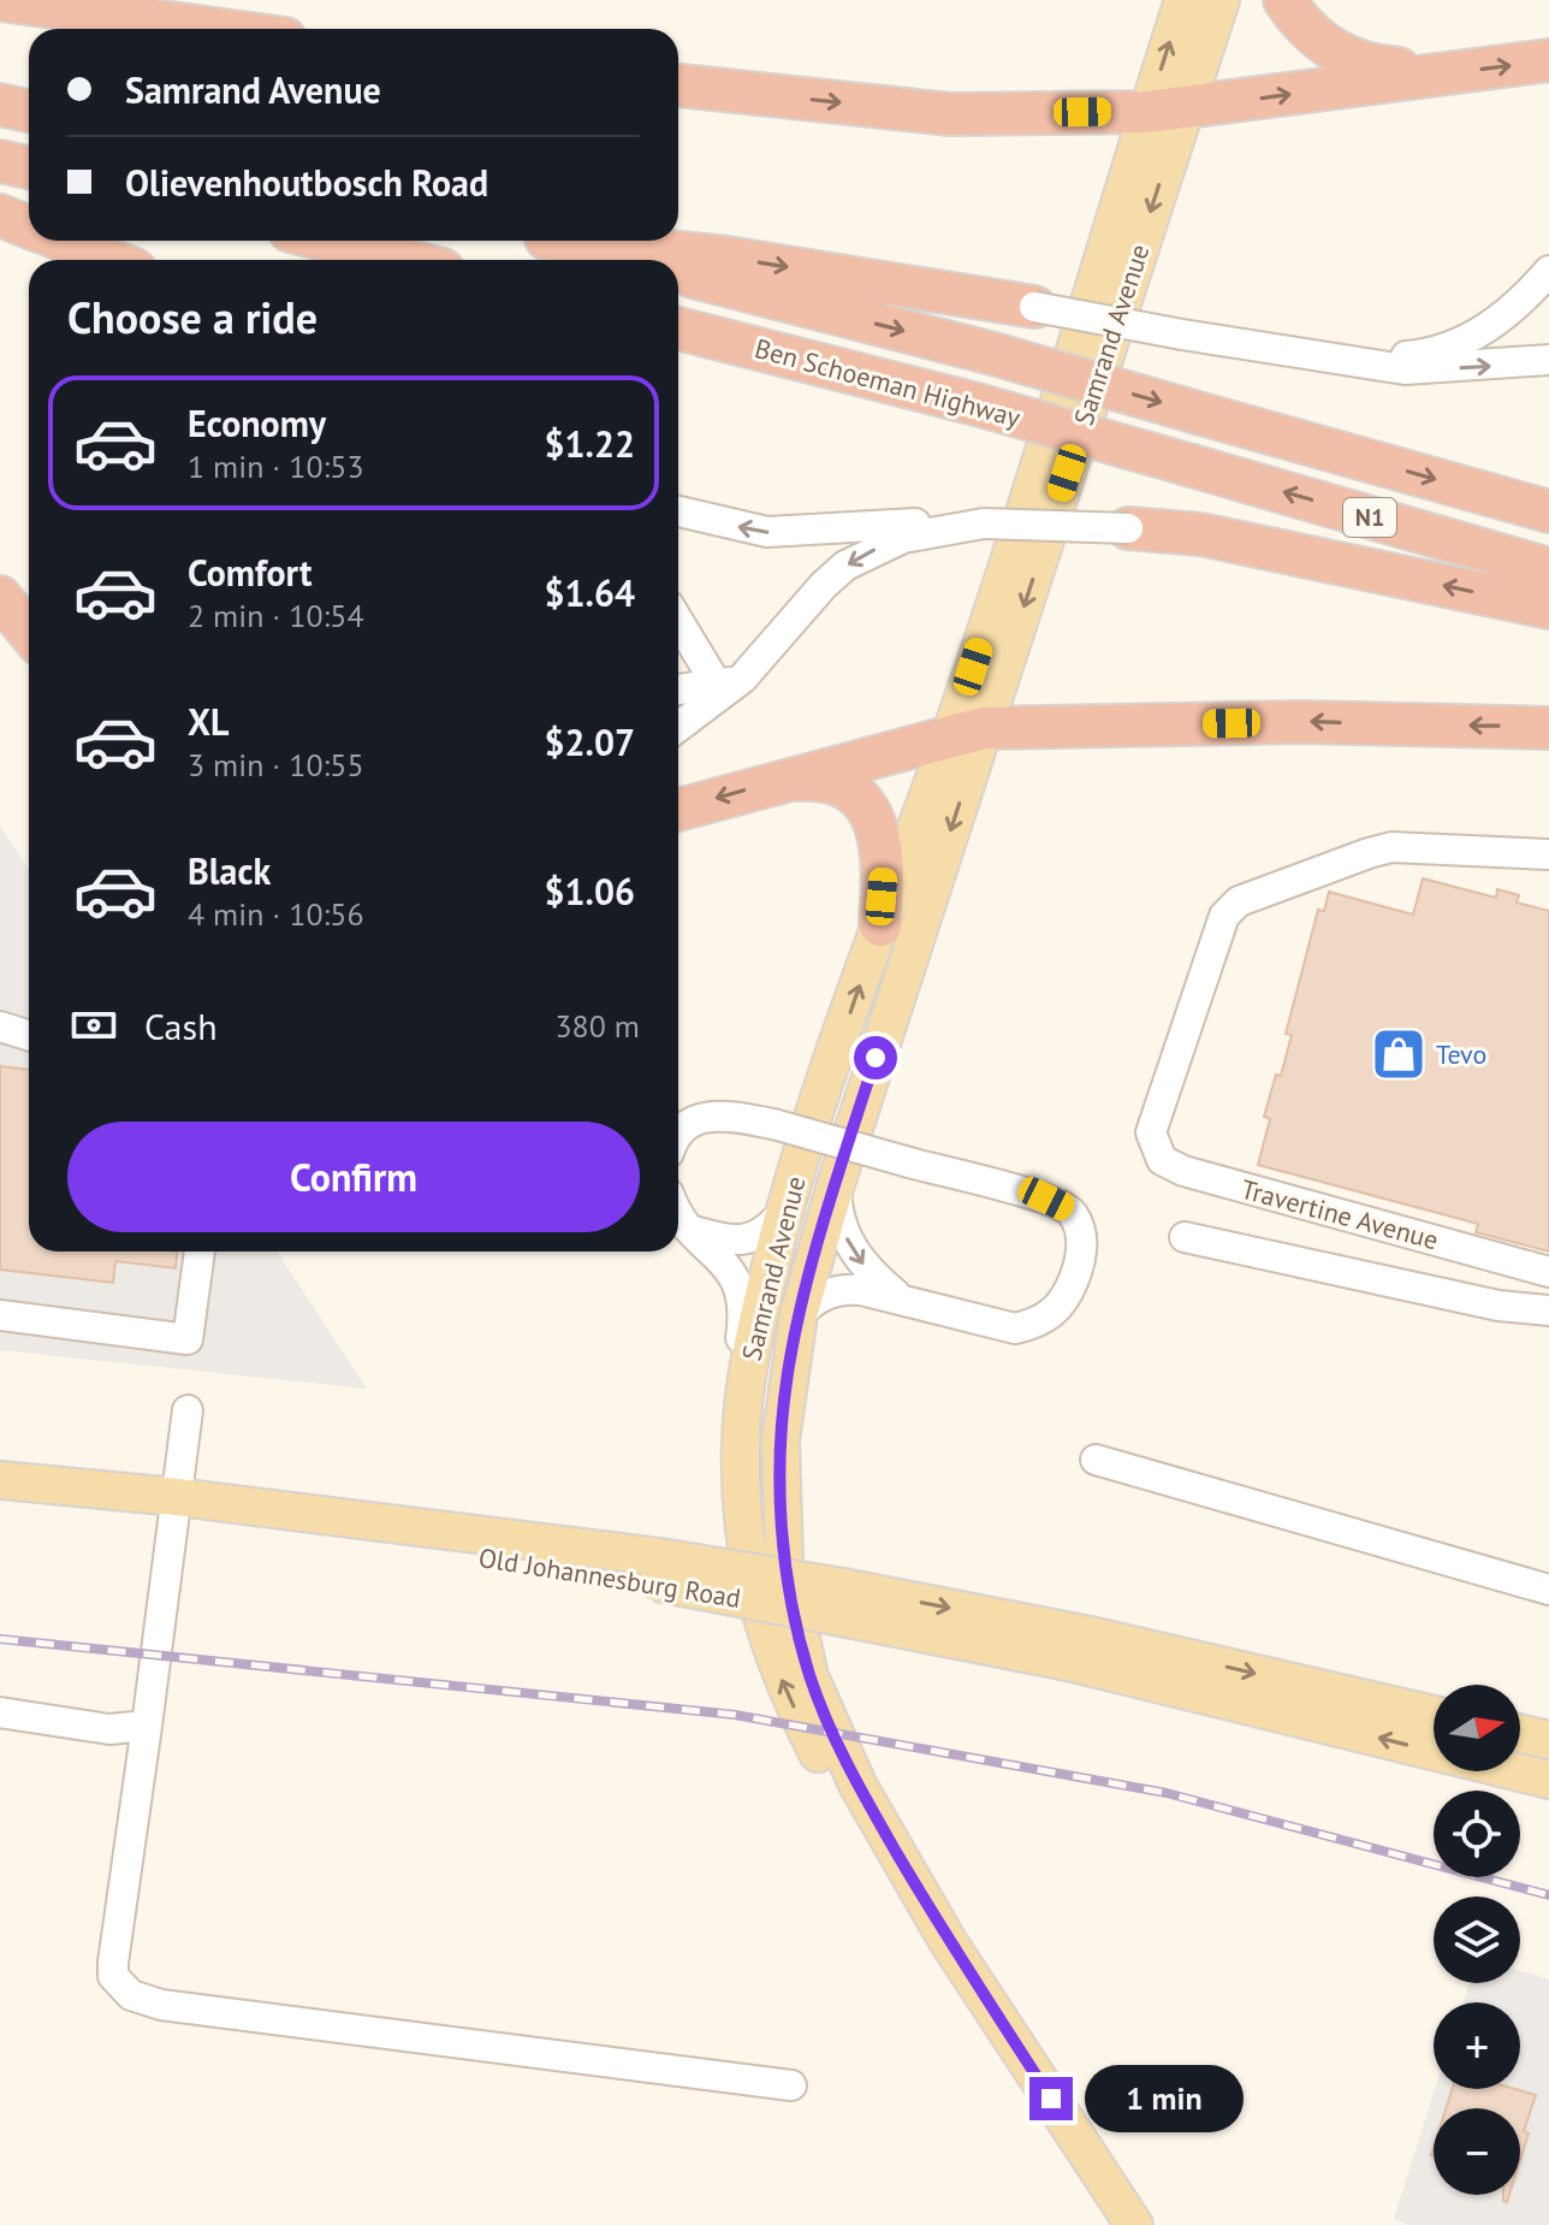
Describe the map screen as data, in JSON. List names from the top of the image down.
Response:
{
  "streets": {
    "highway": ["Ben Schoeman Highway", "N1"],
    "main road": ["Samrand Avenue", "Old Johannesburg Road"],
    "street": ["Travertine Avenue"]
  },
  "places": {
    "shop": ["Tevo"]
  },
  "north": "right",
  "page": {
    "banner": ["Samrand Avenue", "Olievenhoutbosch Road"],
    "heading": "Choose a ride",
    "list": [
      {
        "name": "Economy",
        "note": "1 min · 10:53",
        "value": "$1.22"
      },
      {
        "name": "Comfort",
        "note": "2 min · 10:54",
        "value": "$1.64"
      },
      {
        "name": "XL",
        "note": "3 min · 10:55",
        "value": "$2.07"
      },
      {
        "name": "Black",
        "note": "4 min · 10:56",
        "value": "$1.06"
      }
    ],
    "pay": ["Cash", "380 m"],
    "buttons": "Confirm",
    "map_buttons": ["+", "−"],
    "bubble": "1 min"
  }
}
